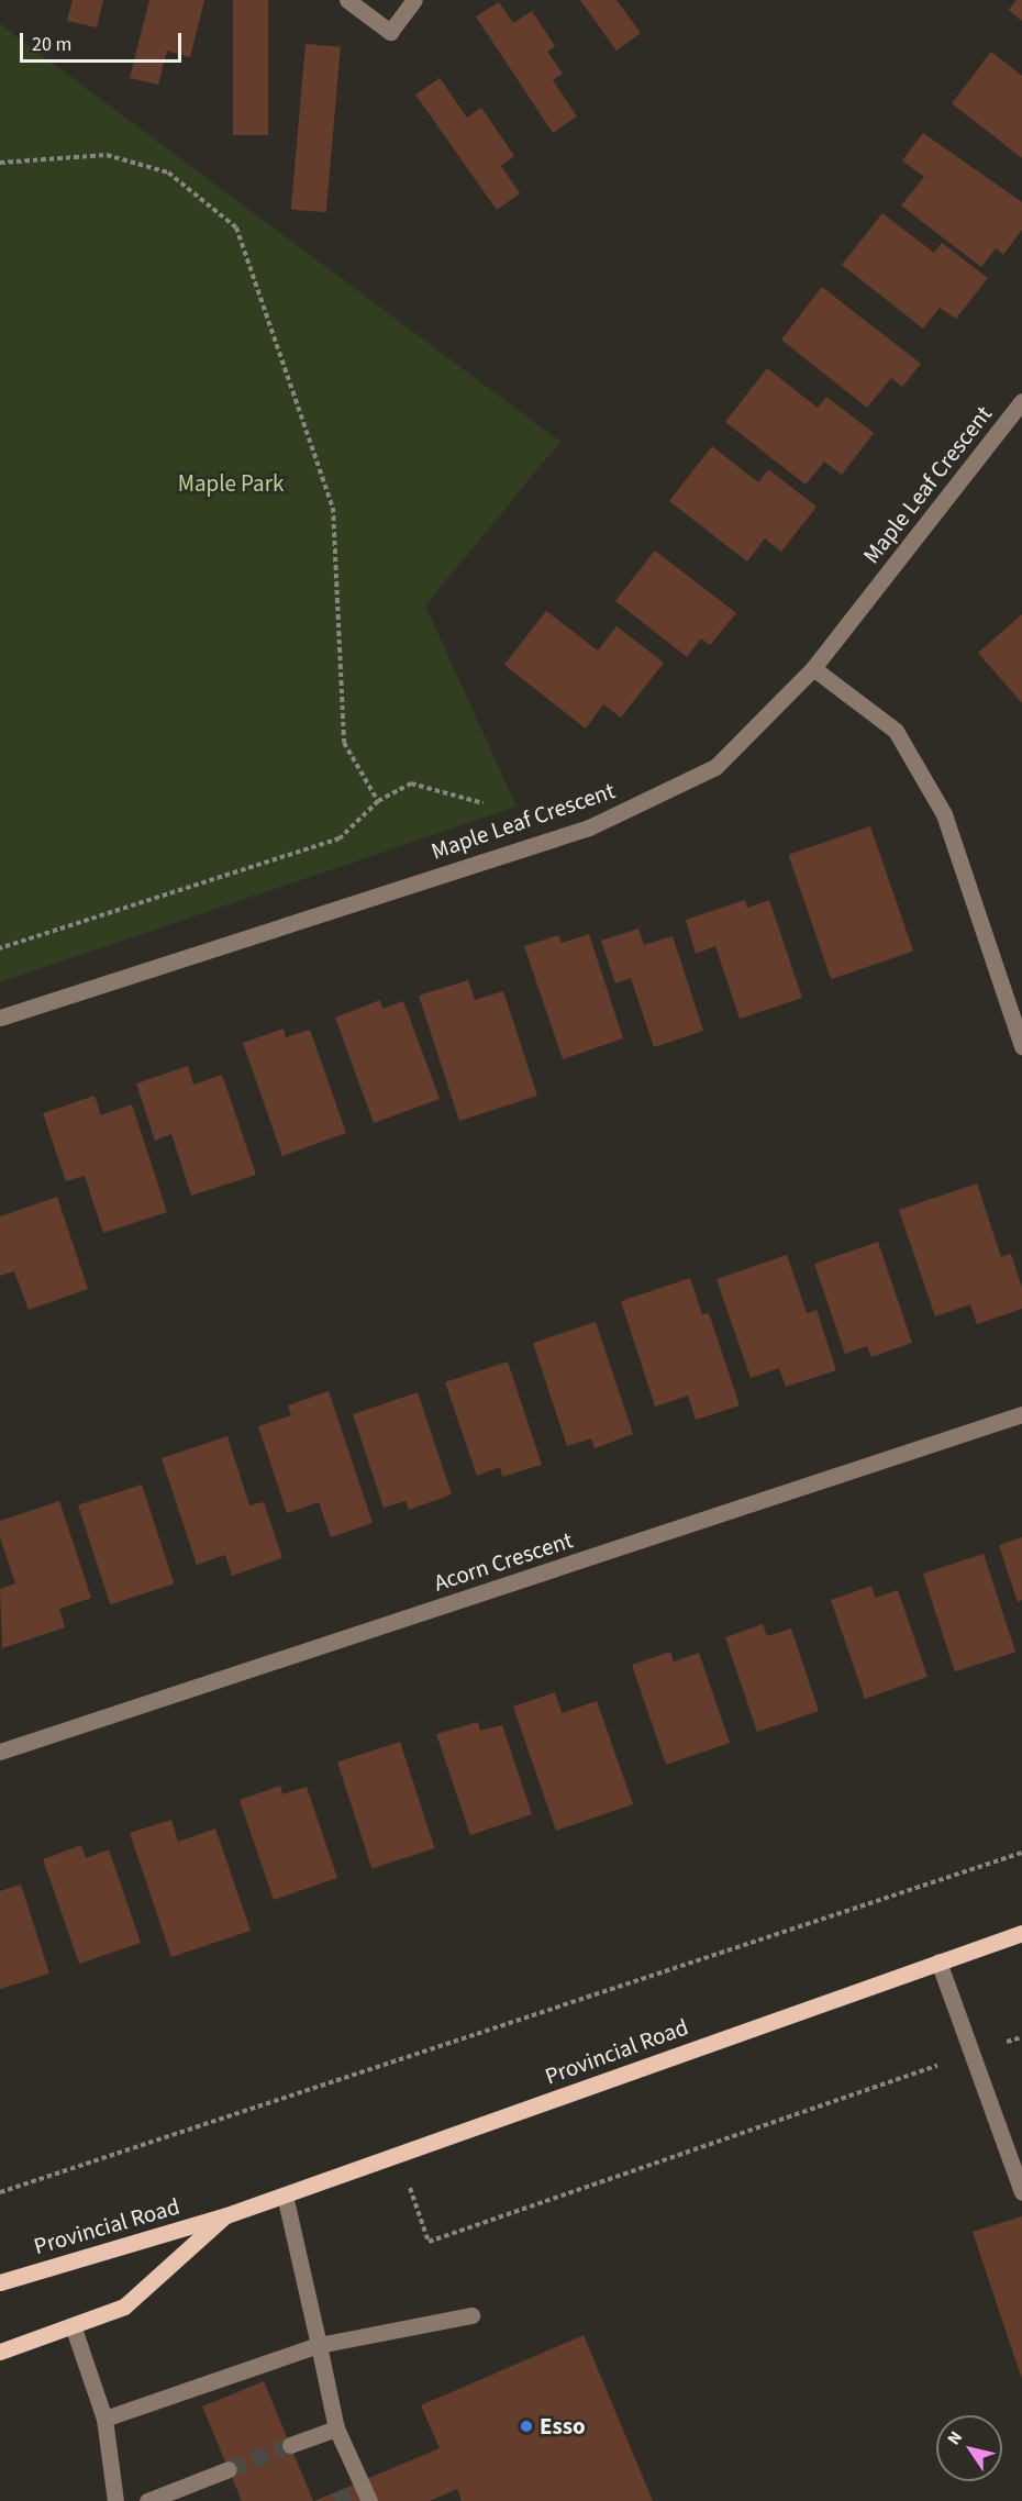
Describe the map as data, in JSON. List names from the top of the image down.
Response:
{
  "streets": {
    "main road": ["Provincial Road"],
    "street": ["Maple Leaf Crescent", "Acorn Crescent"]
  },
  "parks": ["Maple Park"],
  "places": ["Esso"],
  "scale_bar": "20 m",
  "north": "top left"
}
